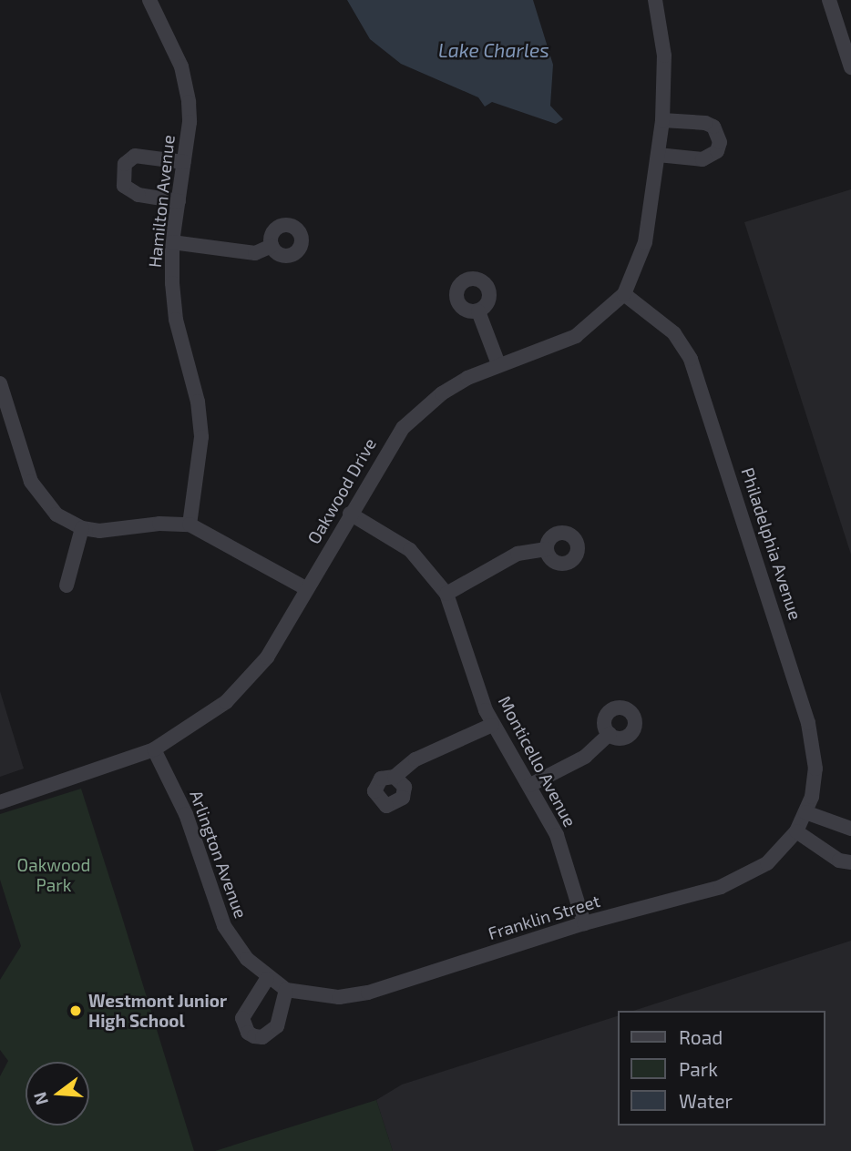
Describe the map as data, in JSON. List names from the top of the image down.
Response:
{
  "streets": {
    "street": [
      "Hamilton Avenue",
      "Oakwood Drive",
      "Philadelphia Avenue",
      "Monticello Avenue",
      "Arlington Avenue",
      "Franklin Street"
    ]
  },
  "crossings": [
    ["Oakwood Drive", "Philadelphia Avenue"],
    ["Oakwood Drive", "Monticello Avenue"],
    ["Oakwood Drive", "Arlington Avenue"],
    ["Philadelphia Avenue", "Franklin Street"],
    ["Monticello Avenue", "Franklin Street"],
    ["Arlington Avenue", "Franklin Street"]
  ],
  "water": ["Lake Charles"],
  "parks": ["Oakwood Park"],
  "places": ["Westmont Junior High School"],
  "legend": ["Road", "Park", "Water"],
  "north": "left"
}
